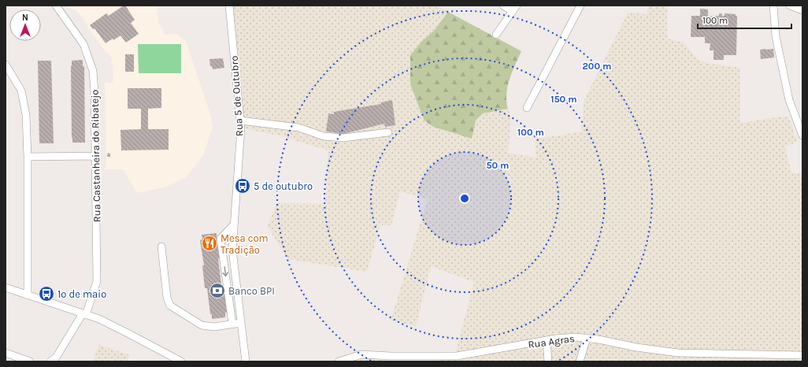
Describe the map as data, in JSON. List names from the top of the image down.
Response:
{
  "streets": {
    "street": ["Rua 5 de Outubro", "Rua Castanheira do Ribatejo", "Rua Agras"]
  },
  "places": {
    "bus stop": ["5 de outubro", "1º de maio"],
    "restaurant": ["Mesa com Tradição"],
    "bank": ["Banco BPI"]
  },
  "scale_bar": "100 m",
  "north": "top",
  "rings": [
    "200 m",
    "150 m",
    "100 m",
    "50 m"
  ]
}
